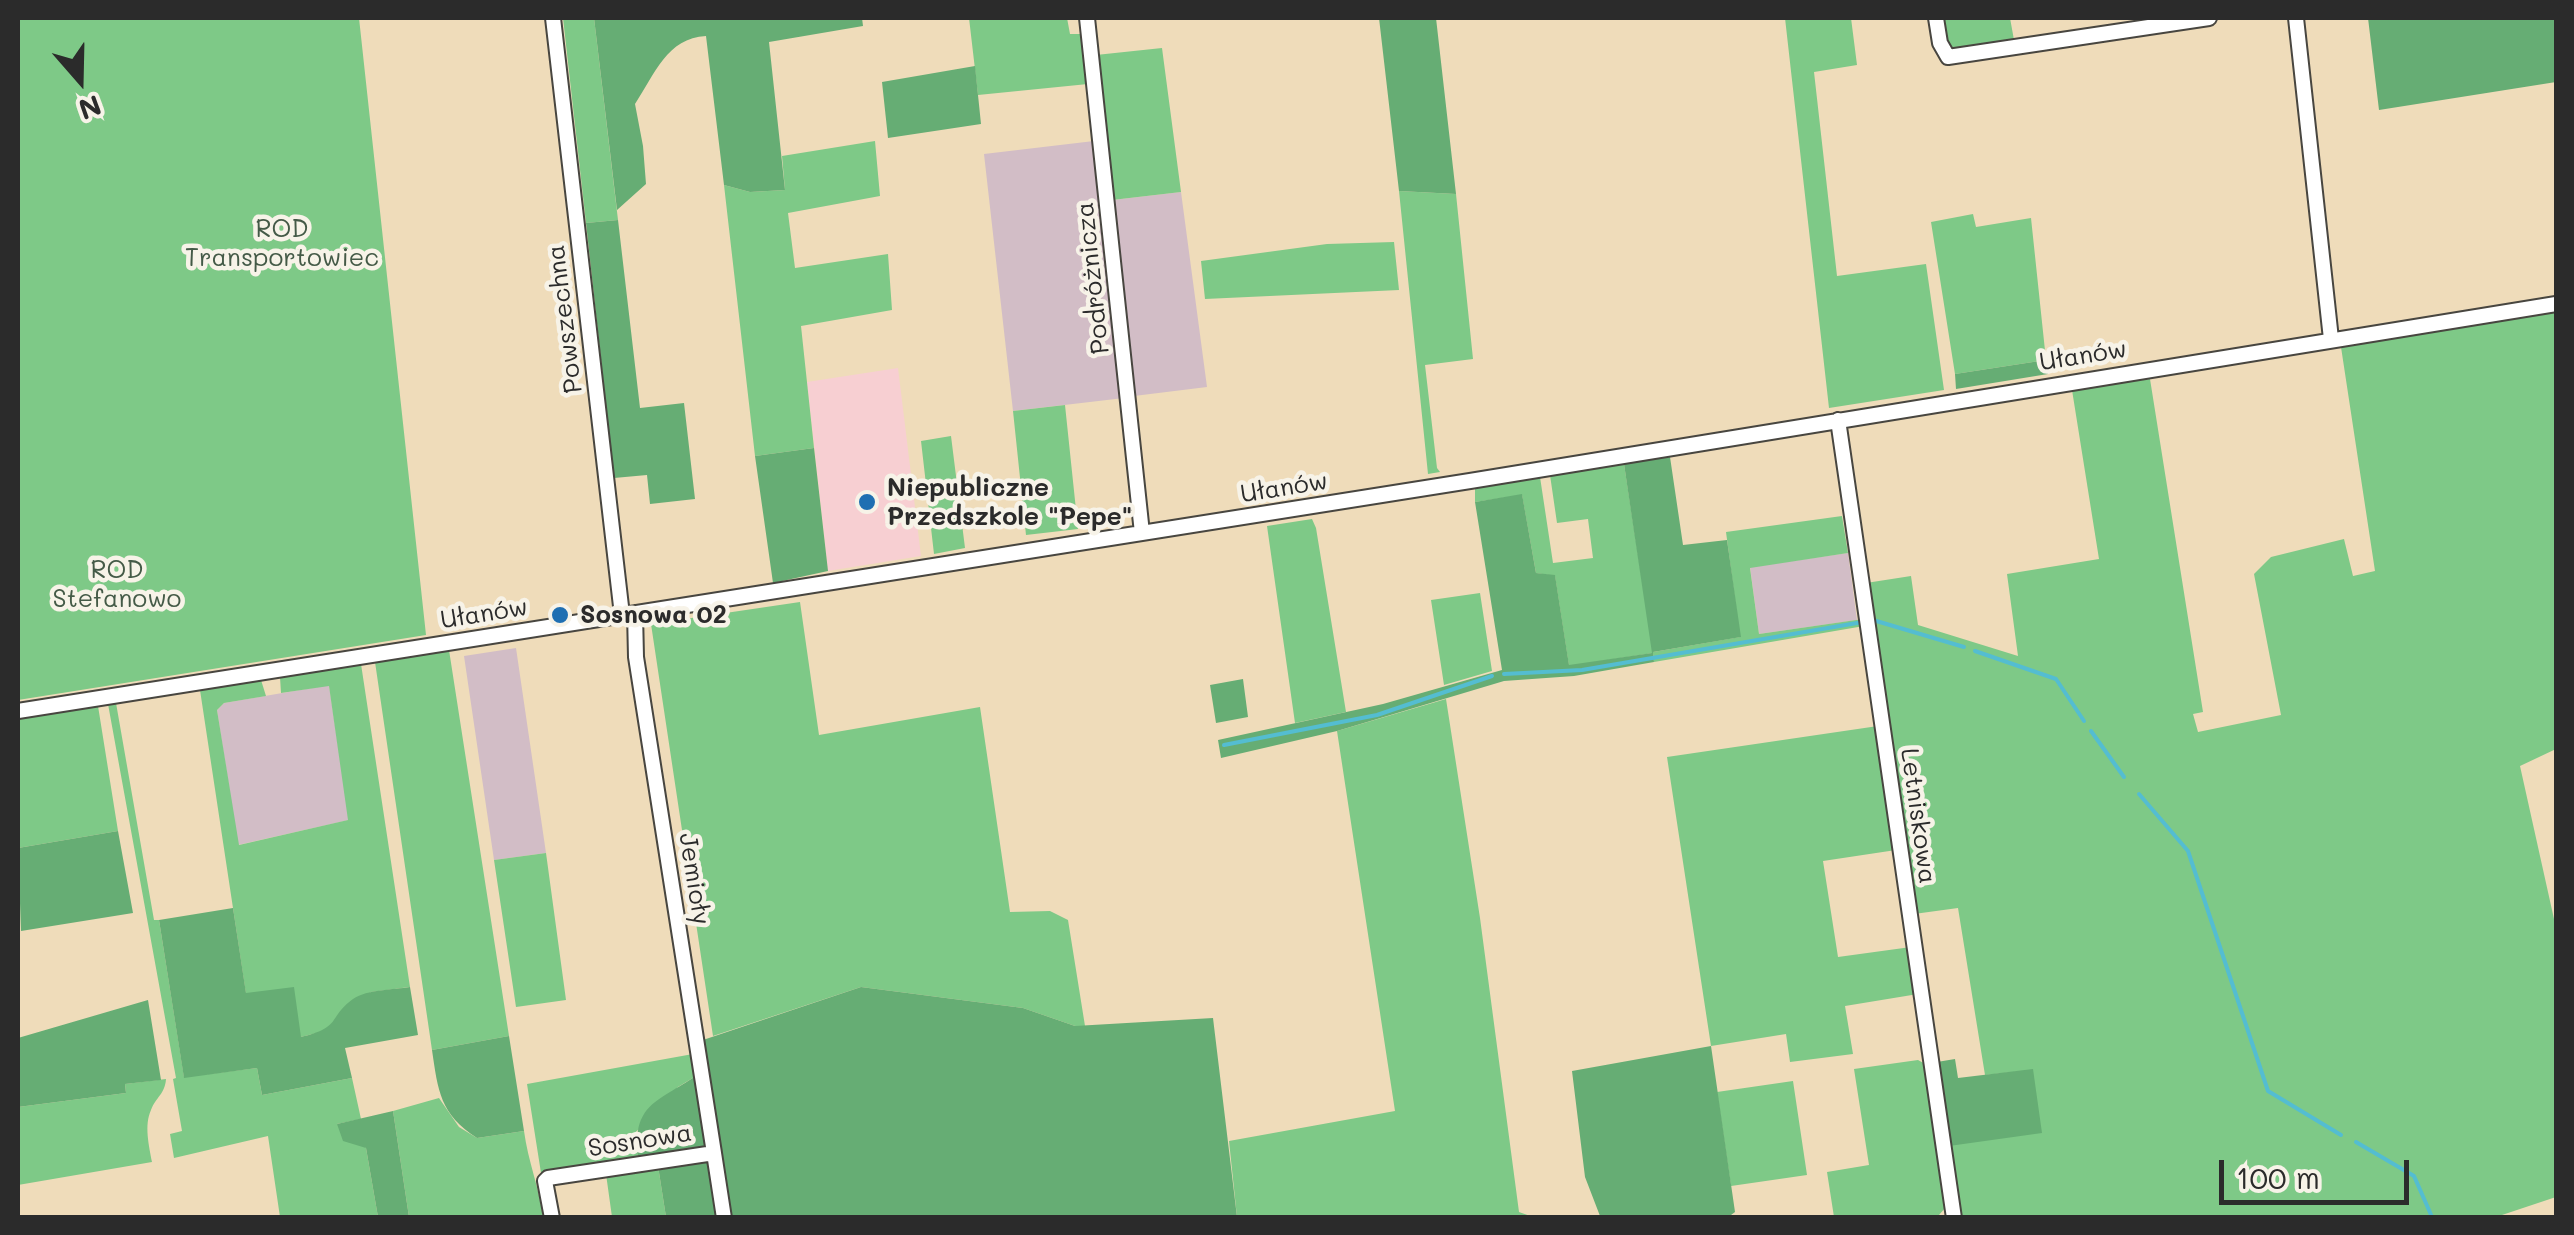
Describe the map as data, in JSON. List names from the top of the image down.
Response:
{
  "streets": {
    "street": [
      "Podróżnicza",
      "Powszechna",
      "Ułanów",
      "Letniskowa",
      "Jemioły",
      "Sosnowa"
    ]
  },
  "crossings": [
    ["Podróżnicza", "Ułanów"],
    ["Powszechna", "Ułanów"],
    ["Powszechna", "Jemioły"],
    ["Ułanów", "Letniskowa"],
    ["Ułanów", "Jemioły"],
    ["Jemioły", "Sosnowa"]
  ],
  "parks": ["ROD Transportowiec", "ROD Stefanowo"],
  "places": ["Niepubliczne Przedszkole \"Pepe\"", "Sosnowa 02"],
  "scale_bar": "100 m",
  "north": "bottom"
}
